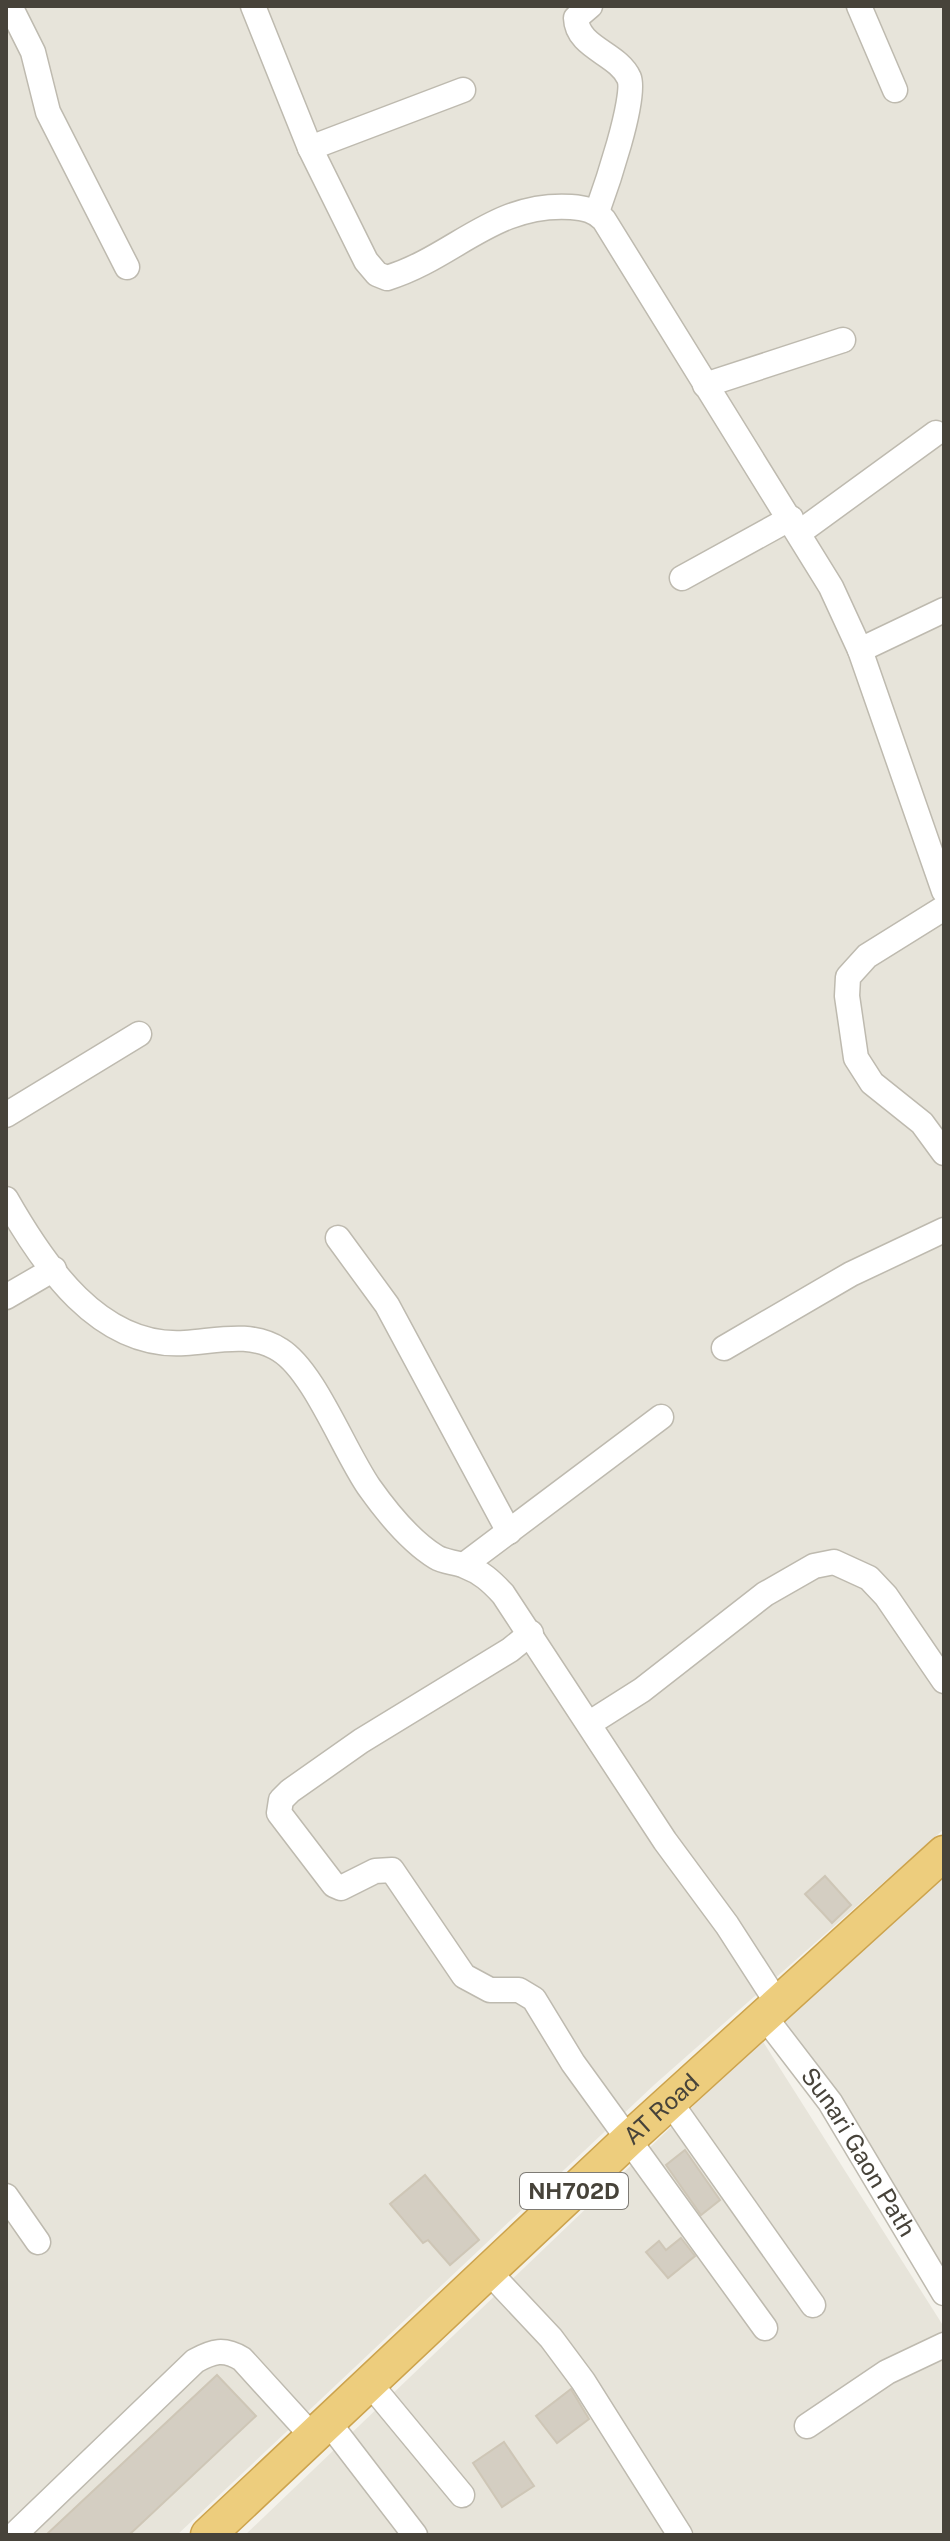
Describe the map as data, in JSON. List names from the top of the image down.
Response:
{
  "streets": {
    "highway": ["AT Road", "NH702D"],
    "street": ["Sunari Gaon Path"]
  },
  "crossings": [
    ["AT Road", "Sunari Gaon Path"]
  ]
}
